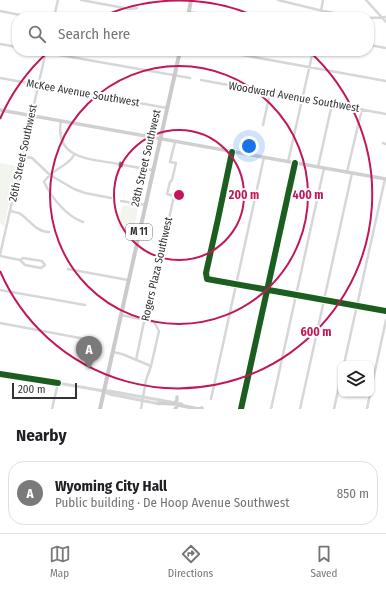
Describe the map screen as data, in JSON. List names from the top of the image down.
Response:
{
  "streets": {
    "main road": ["28th Street Southwest", "M 11"],
    "street": [
      "McKee Avenue Southwest",
      "Woodward Avenue Southwest",
      "26th Street Southwest",
      "Rogers Plaza Southwest"
    ]
  },
  "crossings": [
    ["McKee Avenue Southwest", "26th Street Southwest"],
    ["McKee Avenue Southwest", "28th Street Southwest"]
  ],
  "scale_bar": "200 m",
  "page": {
    "search": "Search here",
    "pins": "A",
    "scale": "200 m",
    "heading": "Nearby",
    "list": [
      {
        "mark": "A",
        "name": "Wyoming City Hall",
        "note": "Public building · De Hoop Avenue Southwest",
        "value": "850 m"
      }
    ],
    "nav": ["Map", "Directions", "Saved"]
  },
  "rings": ["200 m", "400 m", "600 m"]
}
